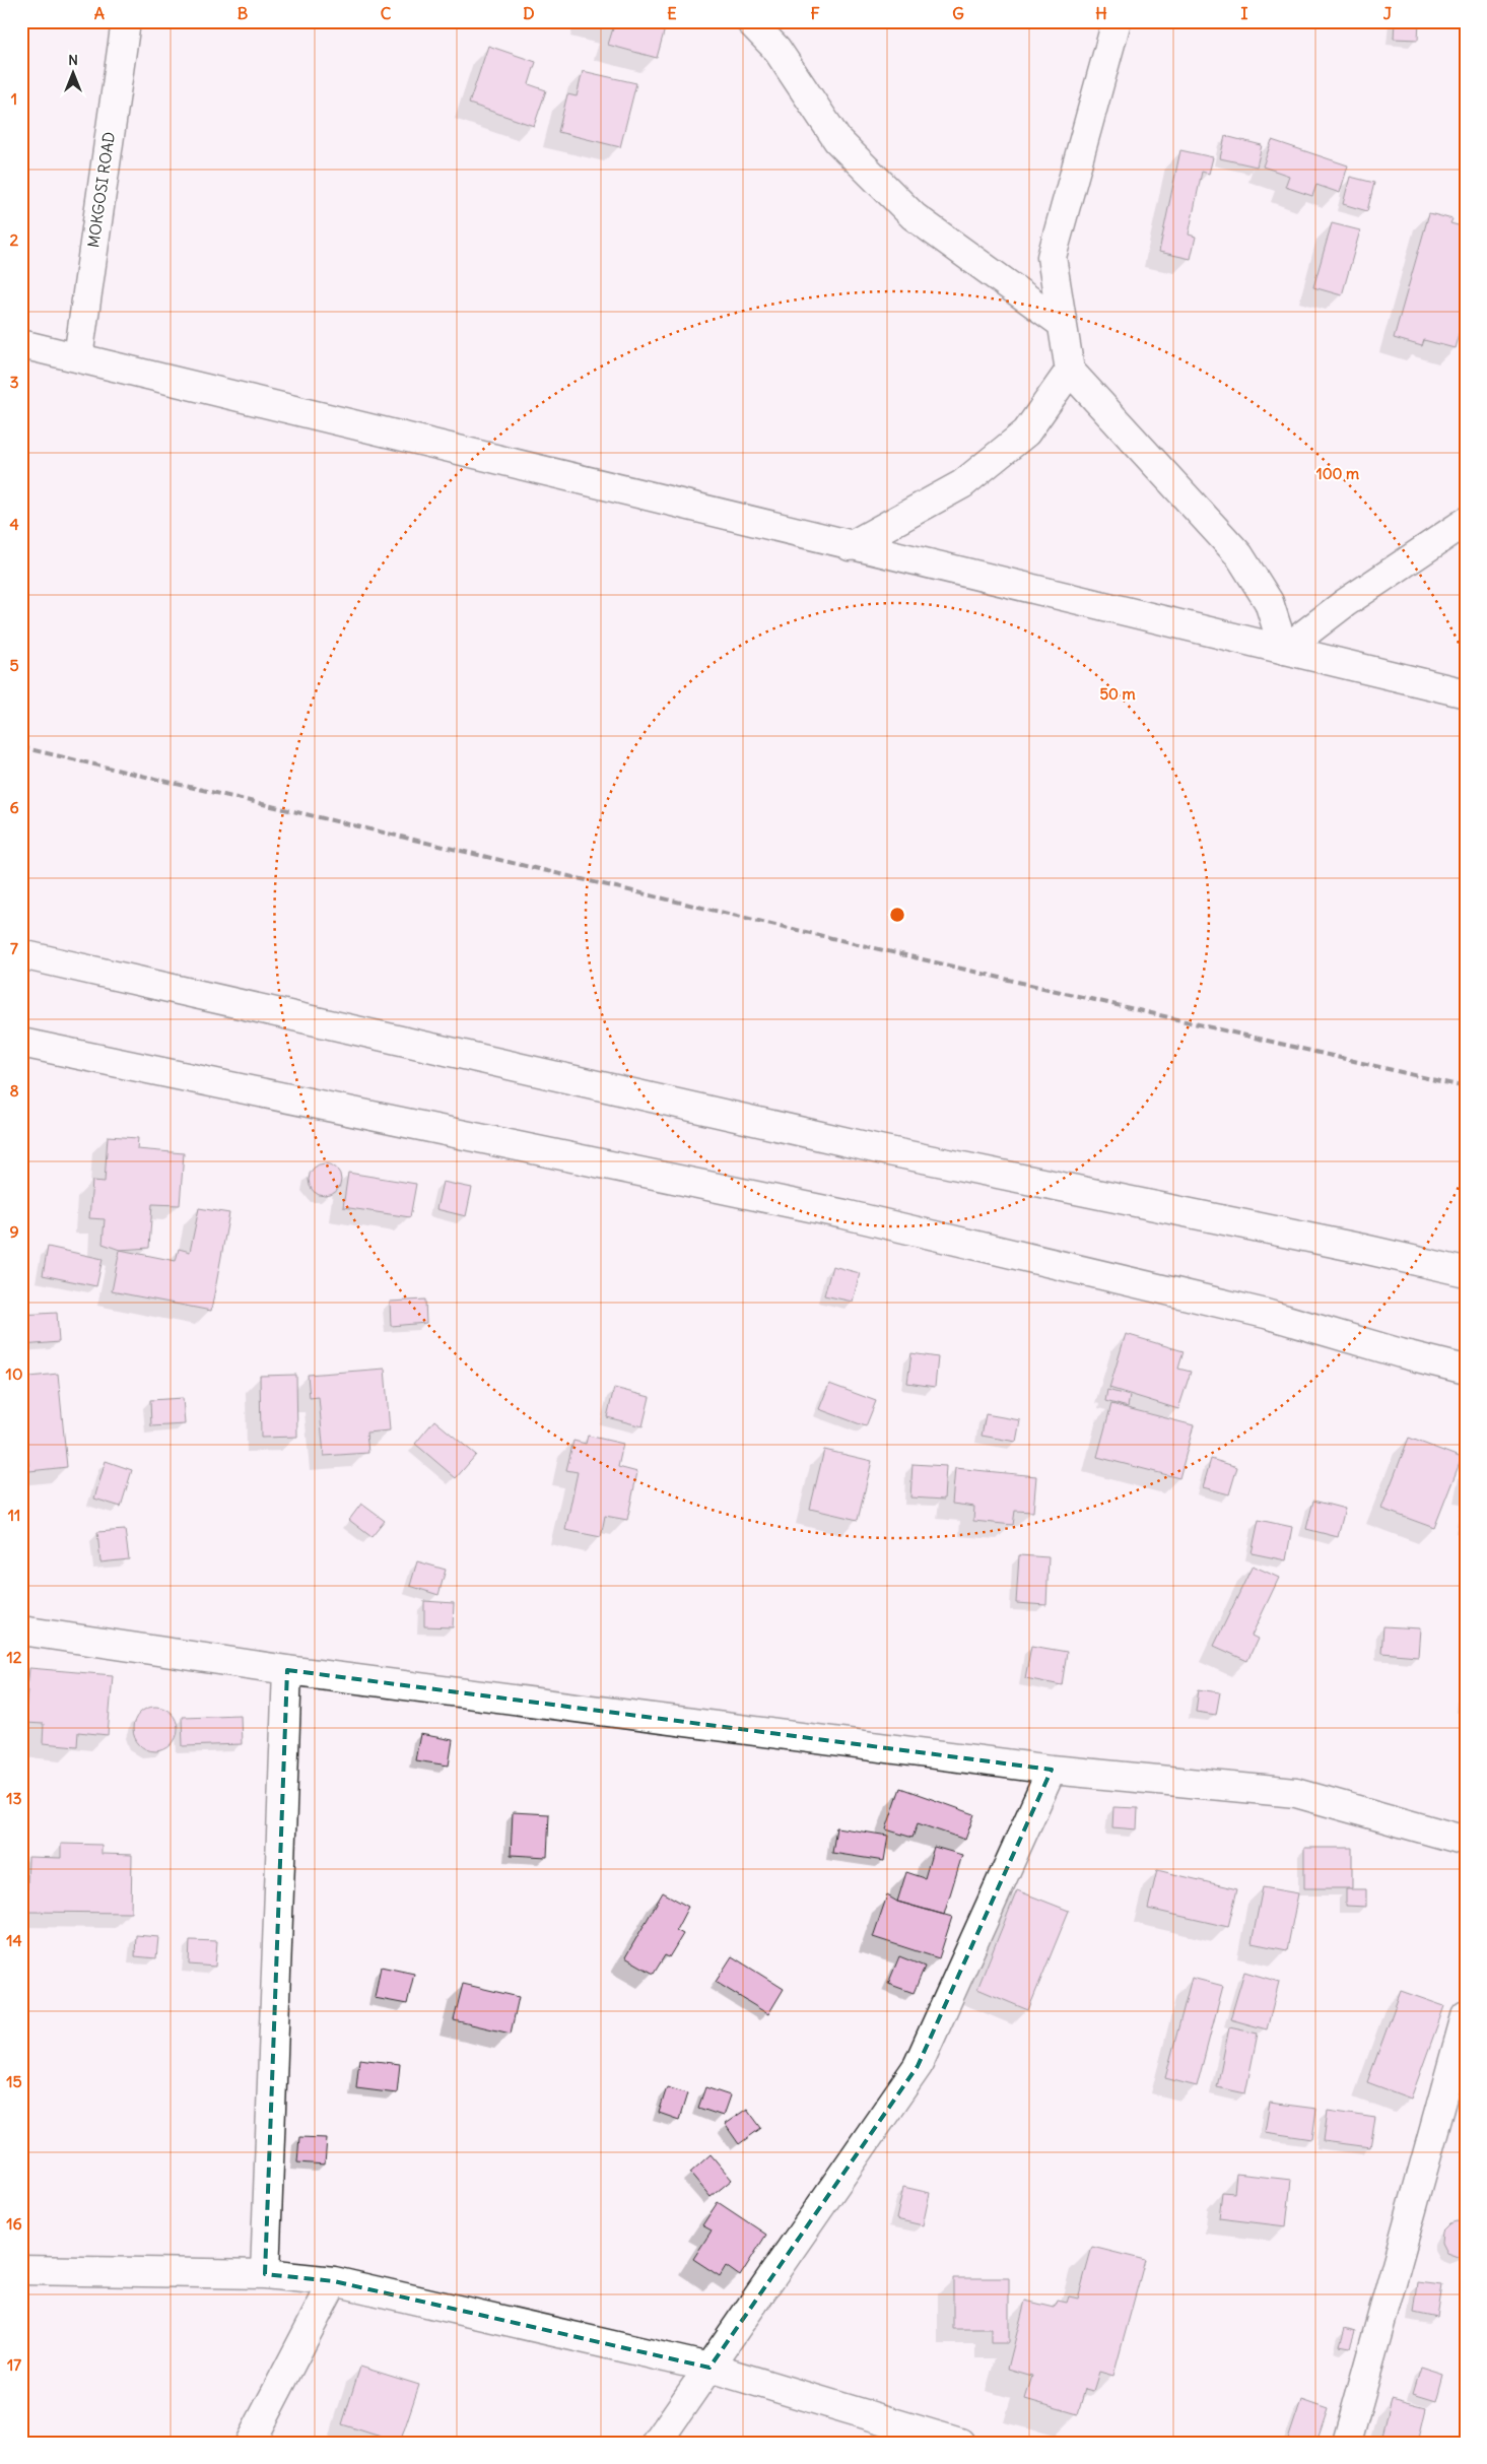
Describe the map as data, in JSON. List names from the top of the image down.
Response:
{
  "streets": {
    "street": ["MOKGOSI ROAD"]
  },
  "north": "top",
  "grid": {
    "columns": [
      "A",
      "B",
      "C",
      "D",
      "E",
      "F",
      "G",
      "H",
      "I",
      "J"
    ],
    "rows": [
      "1",
      "2",
      "3",
      "4",
      "5",
      "6",
      "7",
      "8",
      "9",
      "10",
      "11",
      "12",
      "13",
      "14",
      "15",
      "16",
      "17"
    ]
  },
  "rings": ["100 m", "50 m"]
}
